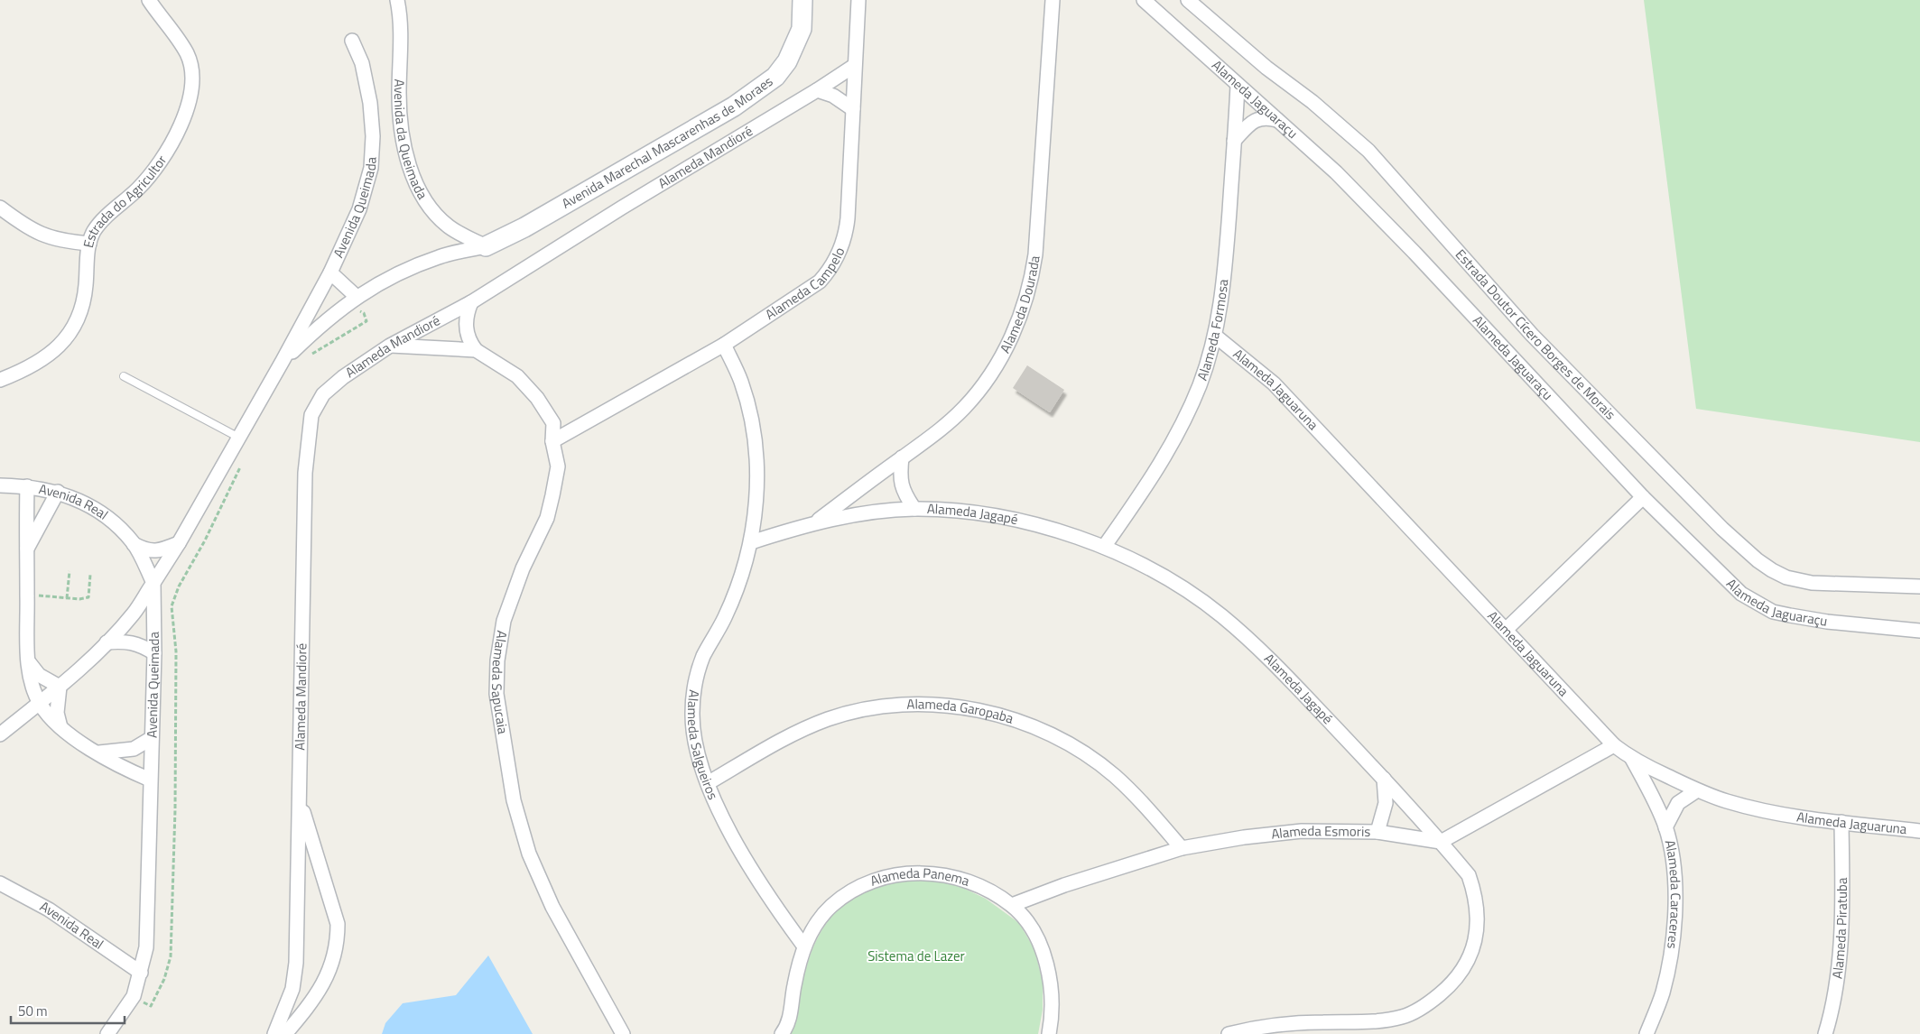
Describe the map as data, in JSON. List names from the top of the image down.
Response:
{
  "streets": {
    "street": [
      "Alameda Jaguaraçu",
      "Avenida da Queimada",
      "Avenida Marechal Mascarenhas de Moraes",
      "Alameda Mandioré",
      "Estrada do Agricultor",
      "Avenida Queimada",
      "Alameda Campelo",
      "Alameda Dourada",
      "Alameda Formosa",
      "Estrada Doutor Cícero Borges de Morais",
      "Alameda Jaguaruna",
      "Avenida Real",
      "Alameda Jagapé",
      "Alameda Sapucaia",
      "Alameda Garopaba",
      "Alameda Salgueiros",
      "Alameda Esmoris",
      "Alameda Panema",
      "Alameda Caraceres",
      "Alameda Piratuba"
    ]
  },
  "crossings": [
    ["Alameda Jaguaraçu", "Alameda Formosa"],
    ["Avenida da Queimada", "Avenida Marechal Mascarenhas de Moraes"],
    ["Avenida da Queimada", "Avenida Queimada"],
    ["Avenida Marechal Mascarenhas de Moraes", "Avenida Queimada"],
    ["Alameda Mandioré", "Alameda Campelo"],
    ["Alameda Mandioré", "Alameda Sapucaia"],
    ["Avenida Queimada", "Avenida Real"],
    ["Alameda Campelo", "Alameda Sapucaia"],
    ["Alameda Campelo", "Alameda Salgueiros"],
    ["Alameda Dourada", "Alameda Jagapé"],
    ["Alameda Formosa", "Alameda Jaguaruna"],
    ["Alameda Formosa", "Alameda Jagapé"],
    ["Alameda Jaguaruna", "Alameda Caraceres"],
    ["Alameda Jaguaruna", "Alameda Piratuba"],
    ["Alameda Jagapé", "Alameda Salgueiros"],
    ["Alameda Jagapé", "Alameda Esmoris"],
    ["Alameda Garopaba", "Alameda Salgueiros"],
    ["Alameda Garopaba", "Alameda Esmoris"],
    ["Alameda Salgueiros", "Alameda Panema"],
    ["Alameda Esmoris", "Alameda Panema"]
  ],
  "parks": ["Sistema de Lazer"],
  "scale_bar": "50 m"
}
